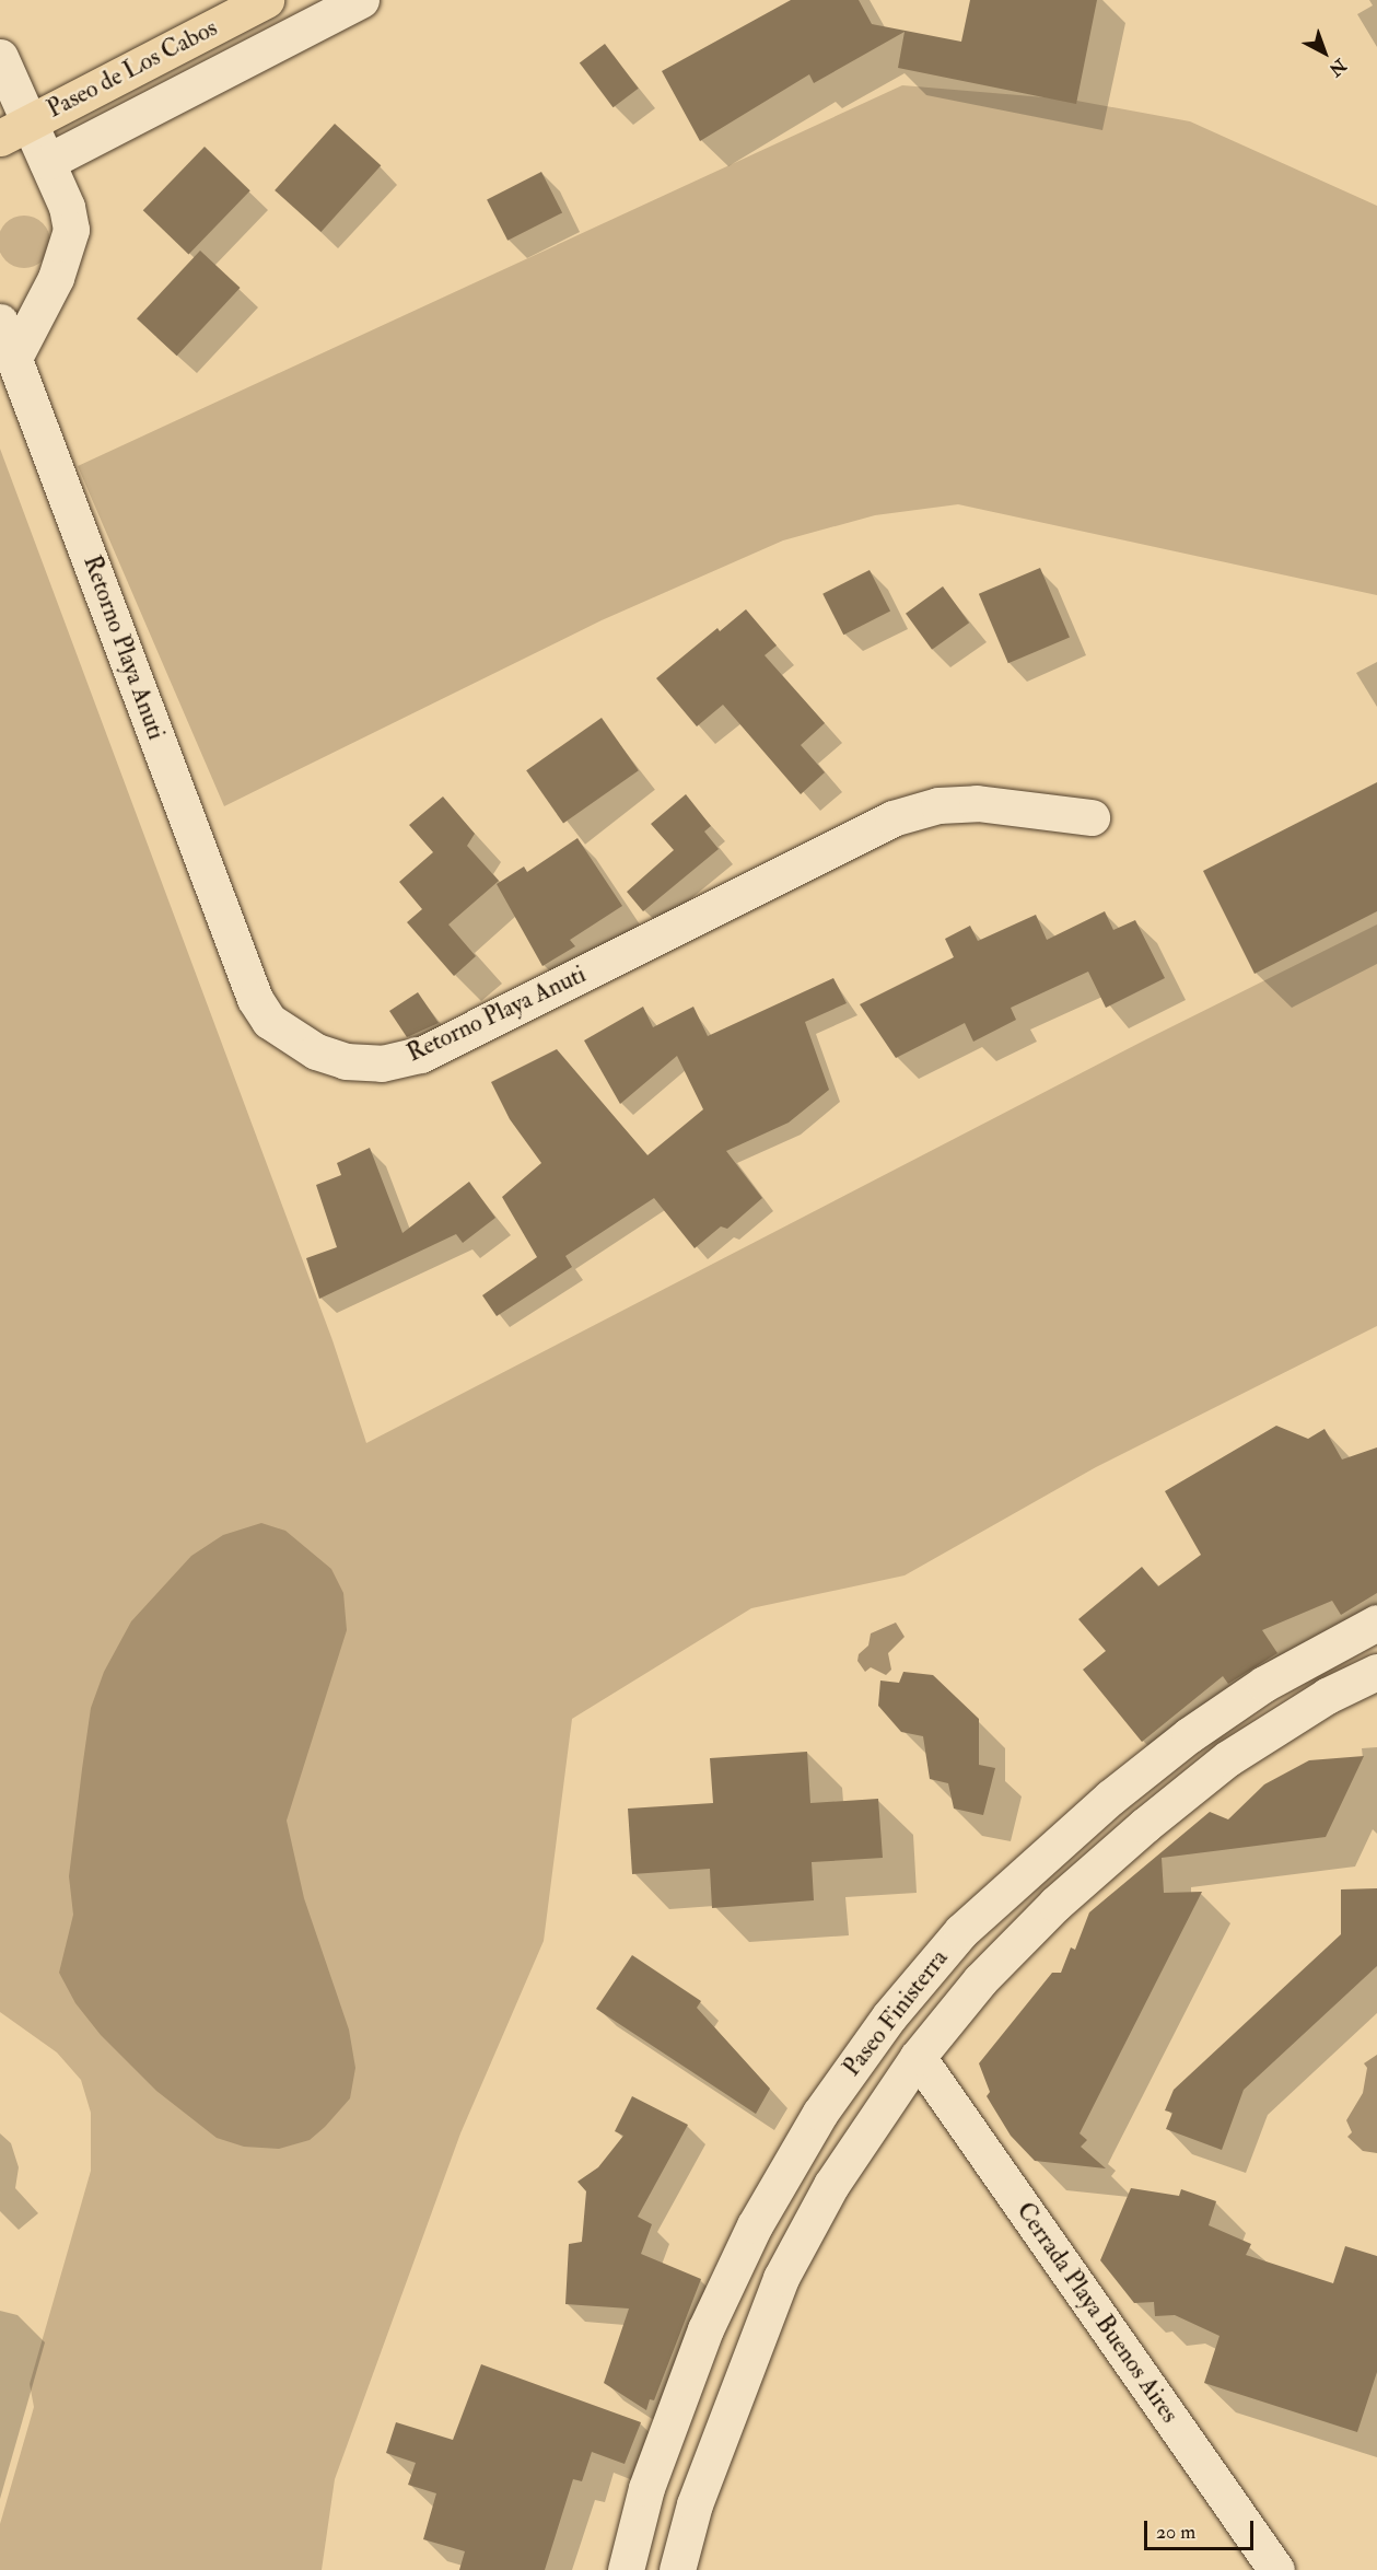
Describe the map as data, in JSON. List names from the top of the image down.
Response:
{
  "streets": {
    "main road": ["Paseo de Los Cabos"],
    "street": ["Retorno Playa Anuti", "Paseo Finisterra", "Cerrada Playa Buenos Aires"]
  },
  "crossings": [
    ["Paseo Finisterra", "Cerrada Playa Buenos Aires"]
  ],
  "scale_bar": "20 m",
  "north": "bottom right"
}
